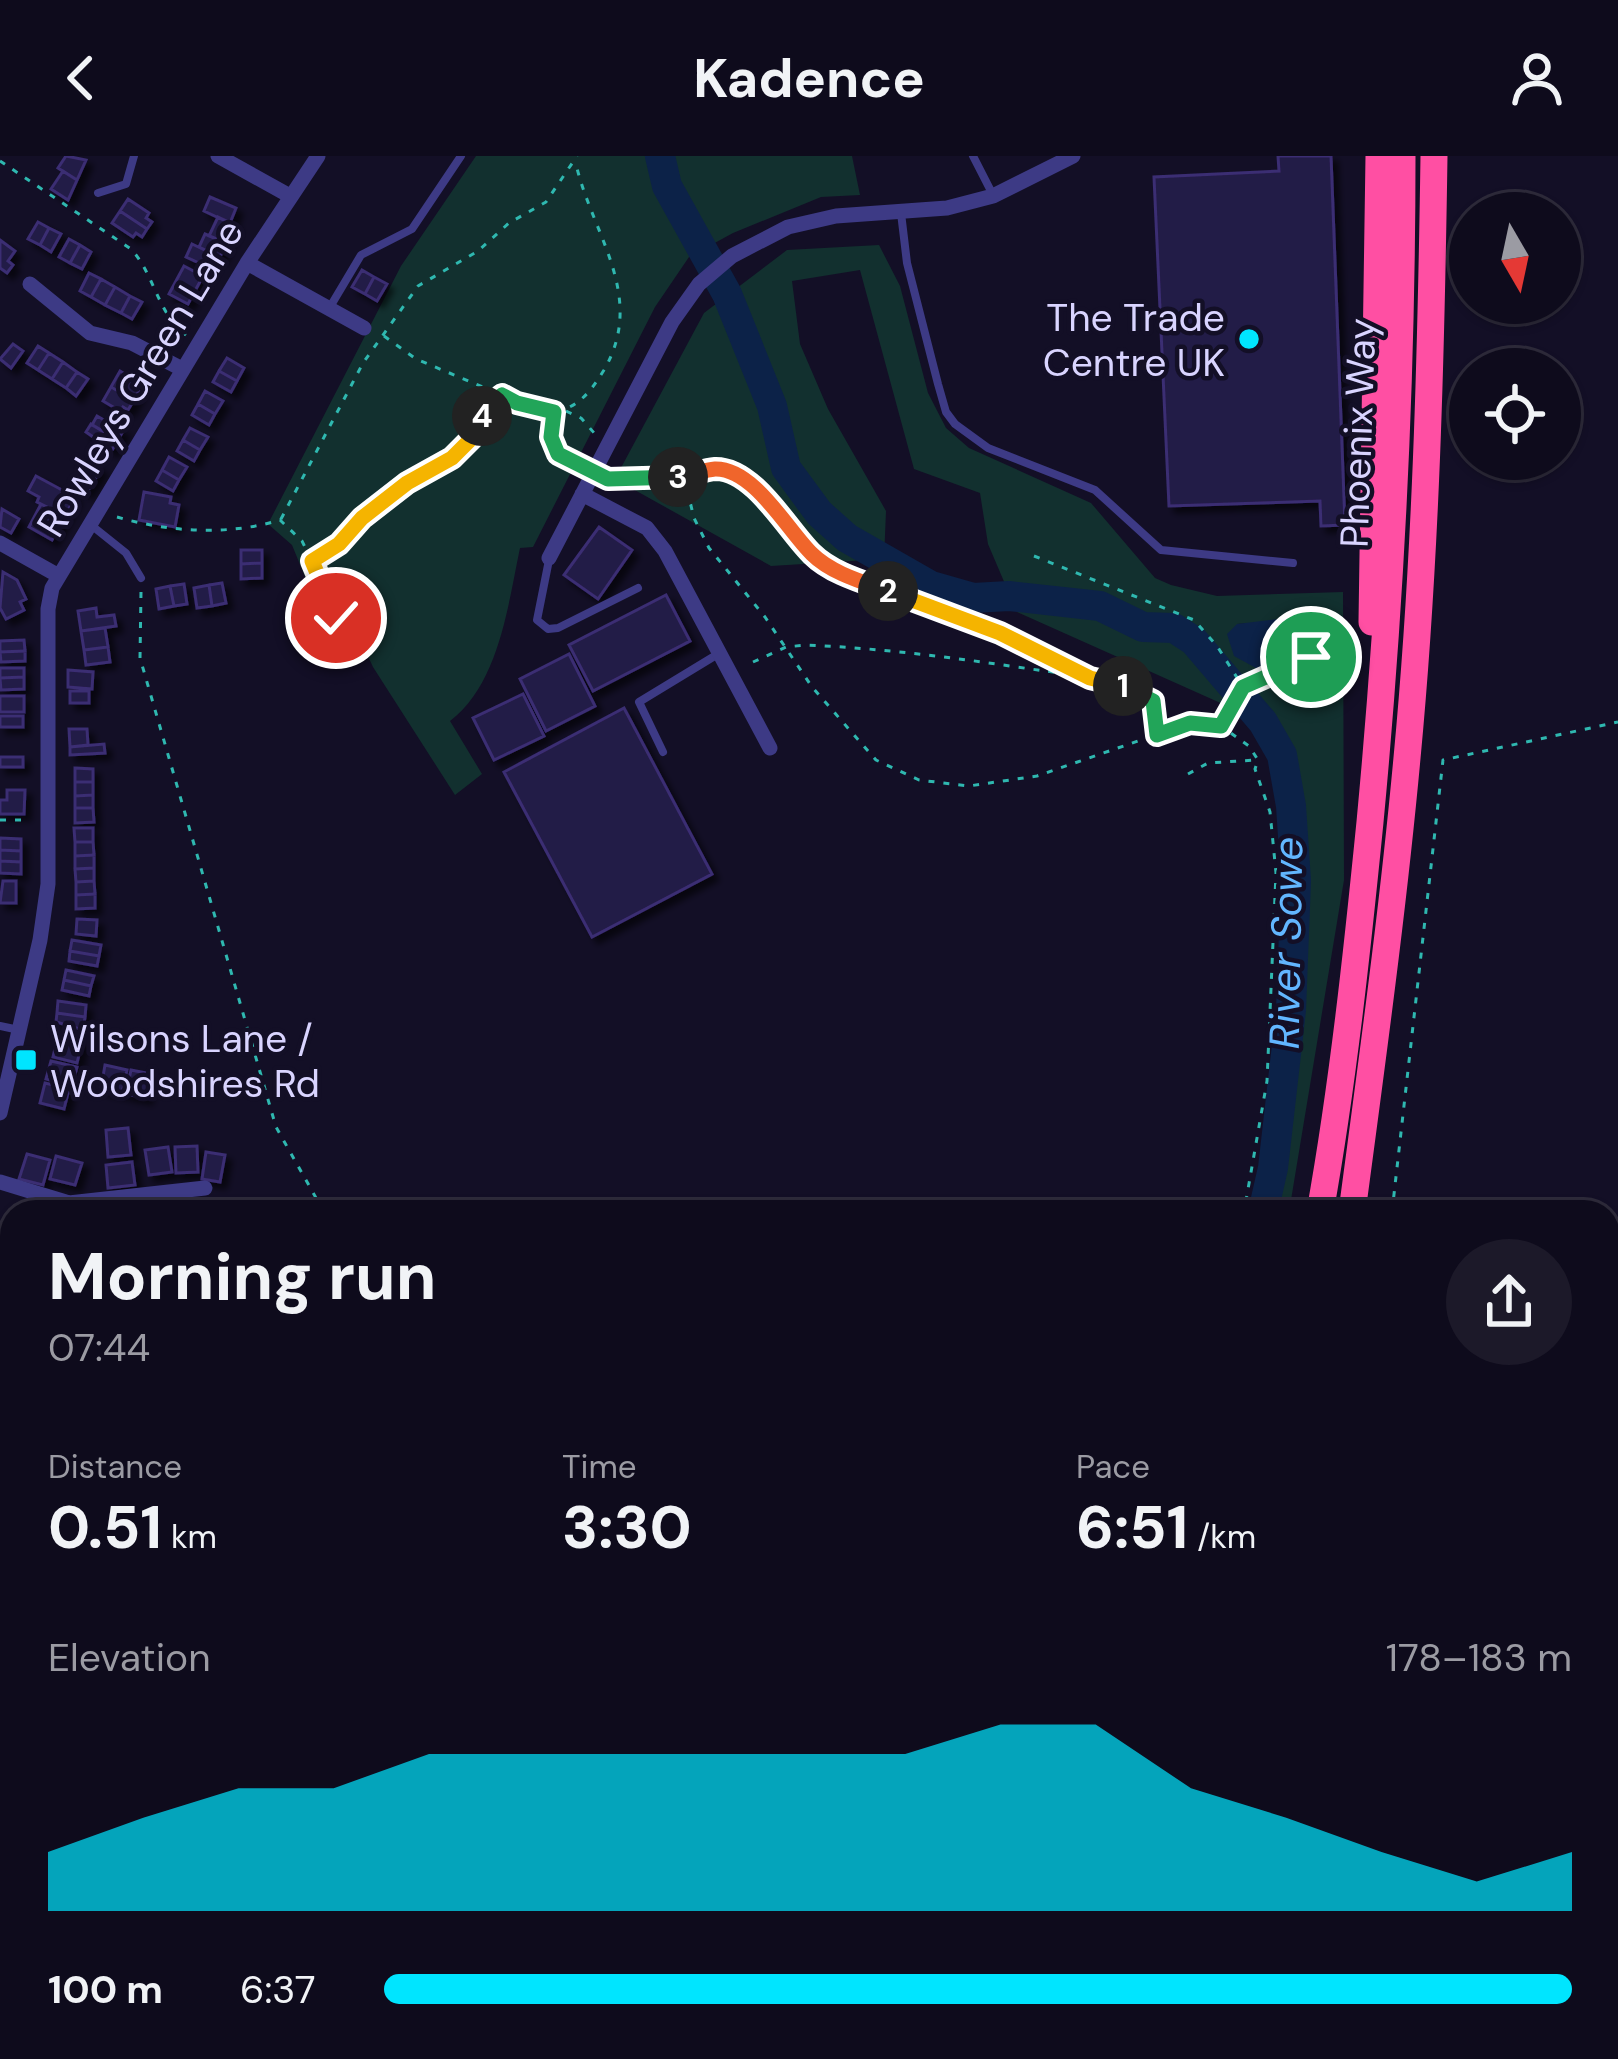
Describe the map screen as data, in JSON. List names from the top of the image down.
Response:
{
  "streets": {
    "highway": ["Phoenix Way"],
    "street": ["Rowleys Green Lane"]
  },
  "water": ["River Sowe"],
  "places": {
    "other": ["The Trade Centre UK"],
    "transit": ["Wilsons Lane / Woodshires Rd"]
  },
  "north": "bottom",
  "page": {
    "header": "Kadence",
    "pins": [
      "4",
      "3",
      "2",
      "1"
    ],
    "heading": ["Morning run", "07:44"],
    "stats": [
      ["Distance", "0.51 km"],
      ["Time", "3:30"],
      ["Pace", "6:51 /km"]
    ],
    "chart": ["Elevation", "178–183 m"],
    "list": [
      {
        "name": "100 m",
        "note": "6:37"
      }
    ]
  }
}
